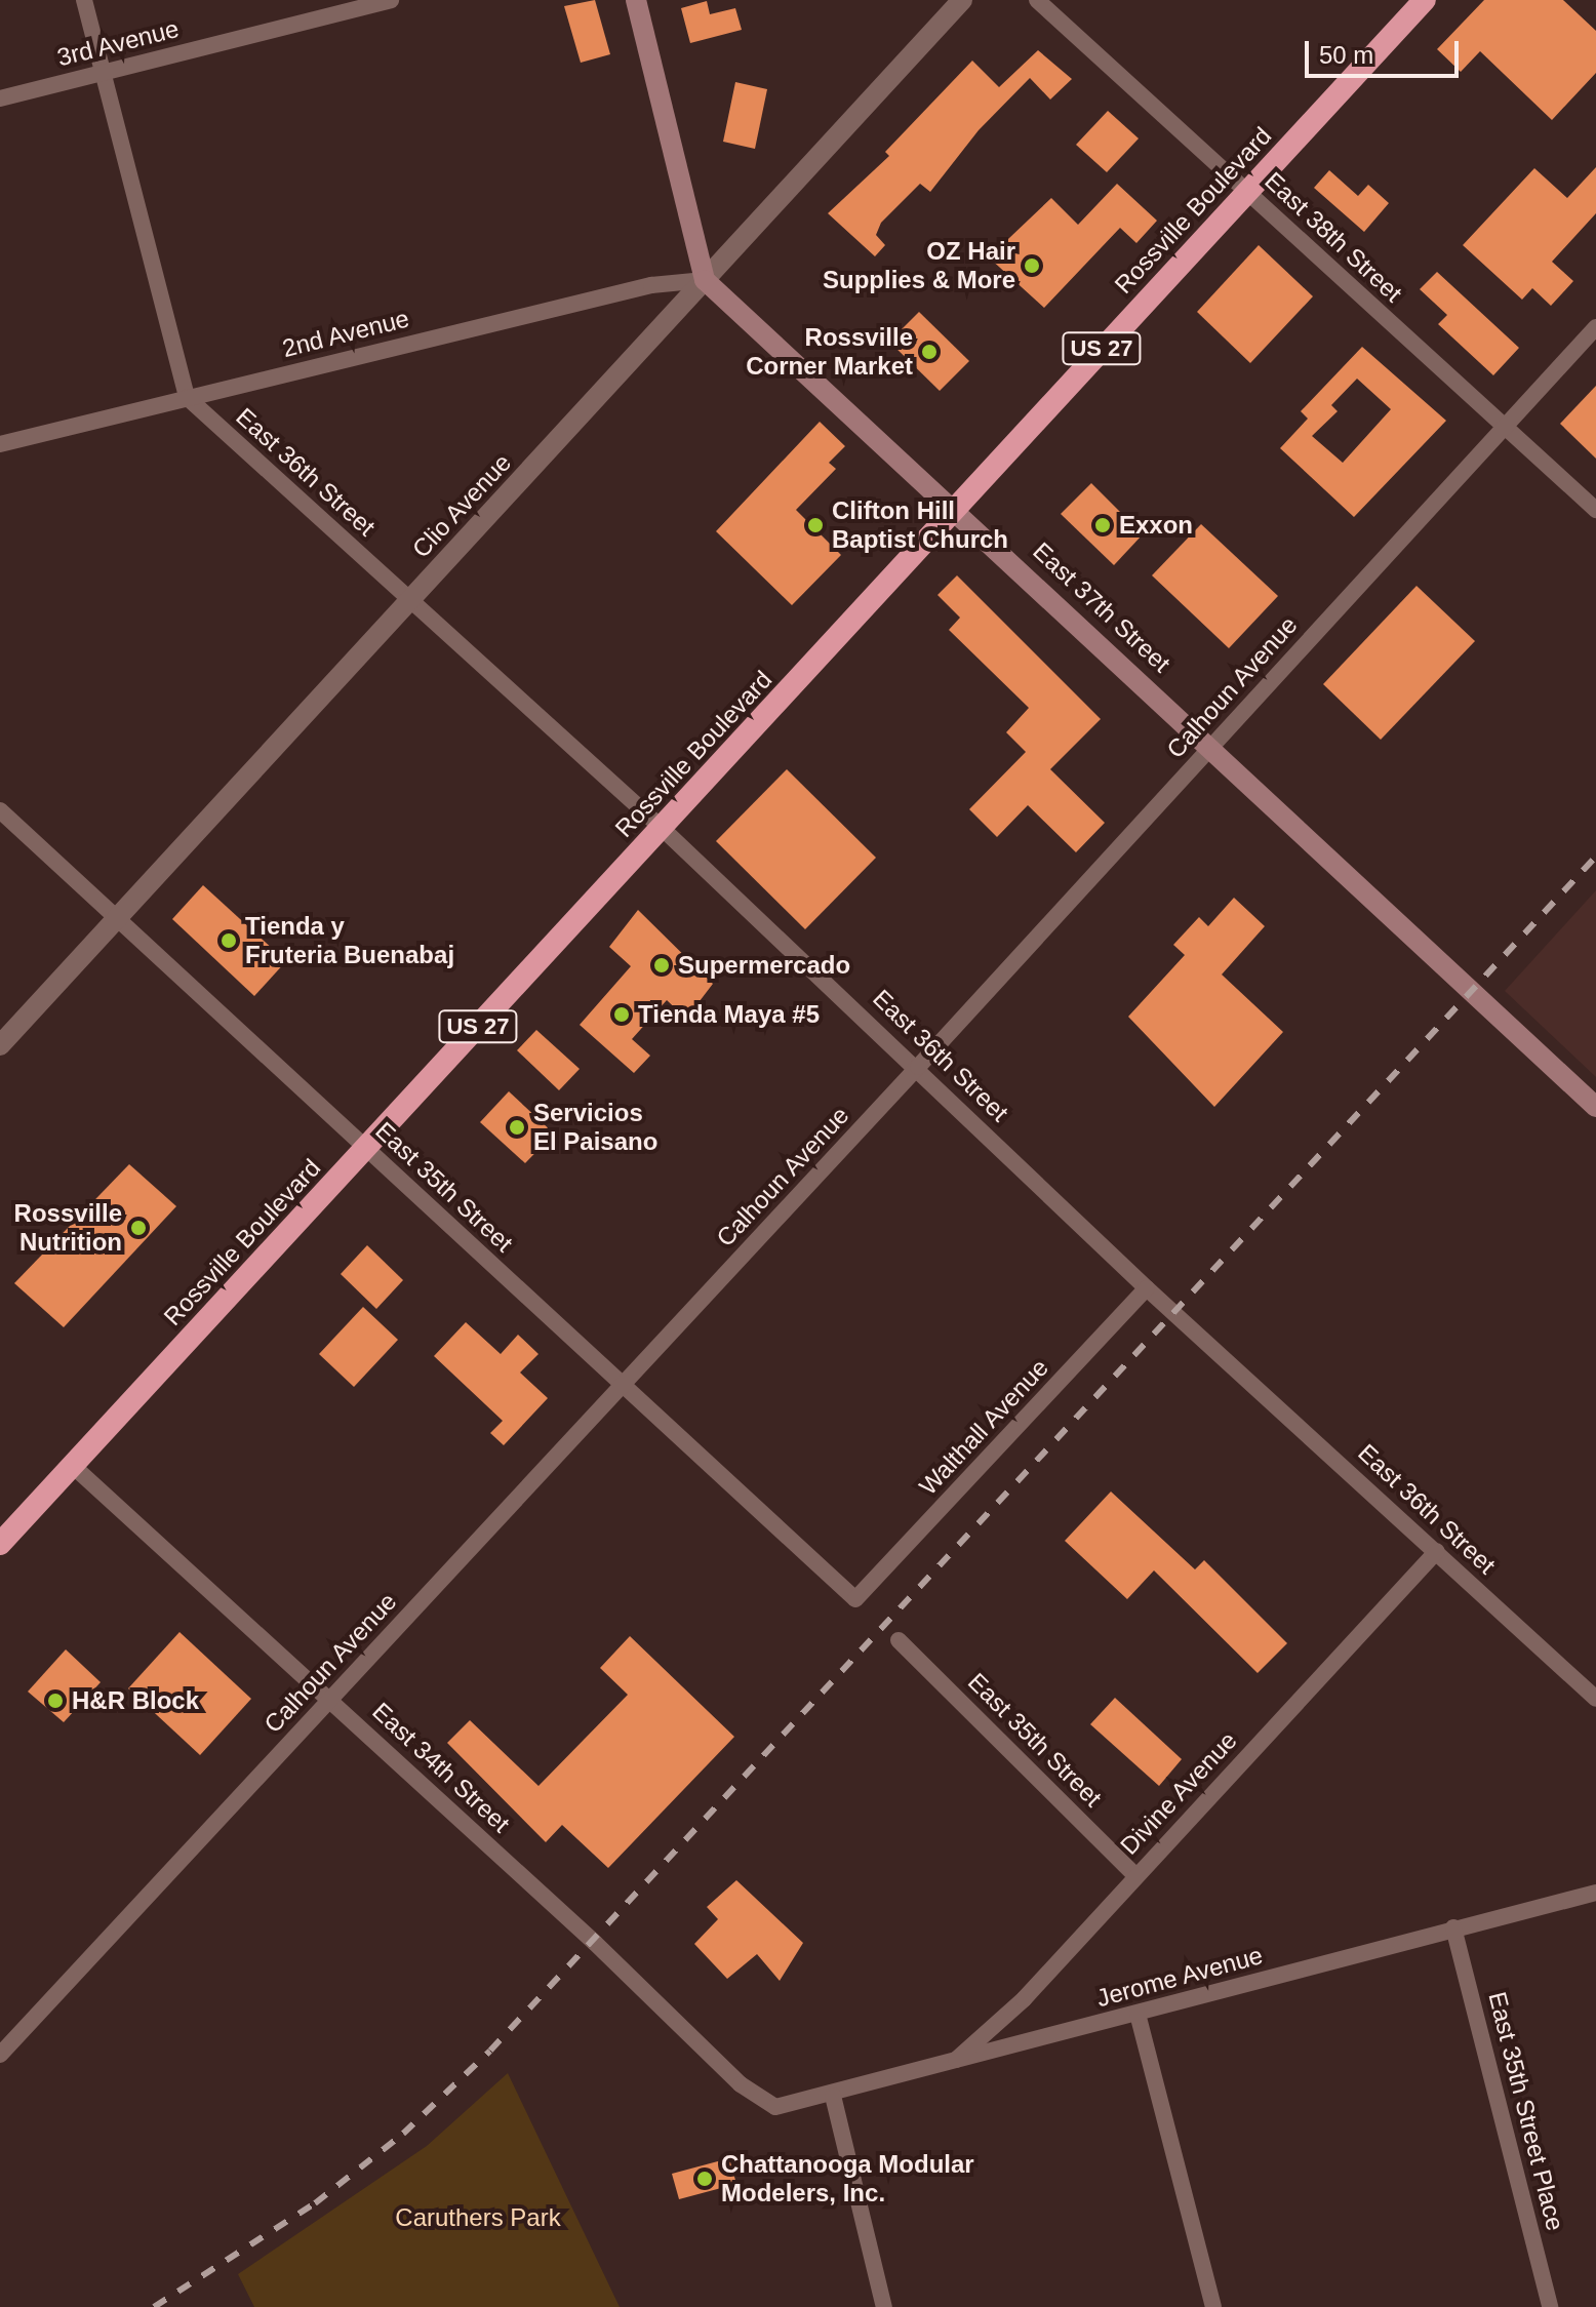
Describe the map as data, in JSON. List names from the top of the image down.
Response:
{
  "streets": {
    "highway": ["Rossville Boulevard", "US 27"],
    "main road": ["East 37th Street"],
    "street": [
      "3rd Avenue",
      "East 38th Street",
      "2nd Avenue",
      "East 36th Street",
      "Clio Avenue",
      "Calhoun Avenue",
      "East 35th Street",
      "Walthall Avenue",
      "East 34th Street",
      "Divine Avenue",
      "Jerome Avenue",
      "East 35th Street Place"
    ]
  },
  "crossings": [
    ["Rossville Boulevard", "East 38th Street"],
    ["Rossville Boulevard", "East 36th Street"],
    ["Rossville Boulevard", "East 37th Street"],
    ["Rossville Boulevard", "East 35th Street"],
    ["Rossville Boulevard", "East 34th Street"],
    ["East 38th Street", "Calhoun Avenue"],
    ["2nd Avenue", "East 36th Street"],
    ["2nd Avenue", "Clio Avenue"],
    ["2nd Avenue", "East 37th Street"],
    ["East 36th Street", "Clio Avenue"],
    ["East 36th Street", "Calhoun Avenue"],
    ["East 36th Street", "Walthall Avenue"],
    ["East 36th Street", "Divine Avenue"],
    ["Clio Avenue", "East 37th Street"],
    ["Clio Avenue", "East 35th Street"],
    ["East 37th Street", "Calhoun Avenue"],
    ["Calhoun Avenue", "East 35th Street"],
    ["Calhoun Avenue", "East 34th Street"],
    ["East 35th Street", "Walthall Avenue"],
    ["East 35th Street", "Divine Avenue"],
    ["East 34th Street", "Jerome Avenue"],
    ["Divine Avenue", "Jerome Avenue"],
    ["Jerome Avenue", "East 35th Street Place"]
  ],
  "parks": ["Caruthers Park"],
  "places": [
    "OZ Hair Supplies & More",
    "Rossville Corner Market",
    "Clifton Hill Baptist Church",
    "Exxon",
    "Tienda y Fruteria Buenabaj",
    "Supermercado",
    "Tienda Maya #5",
    "Servicios El Paisano",
    "Rossville Nutrition",
    "H&R Block",
    "Chattanooga Modular Modelers, Inc."
  ],
  "scale_bar": "50 m"
}
